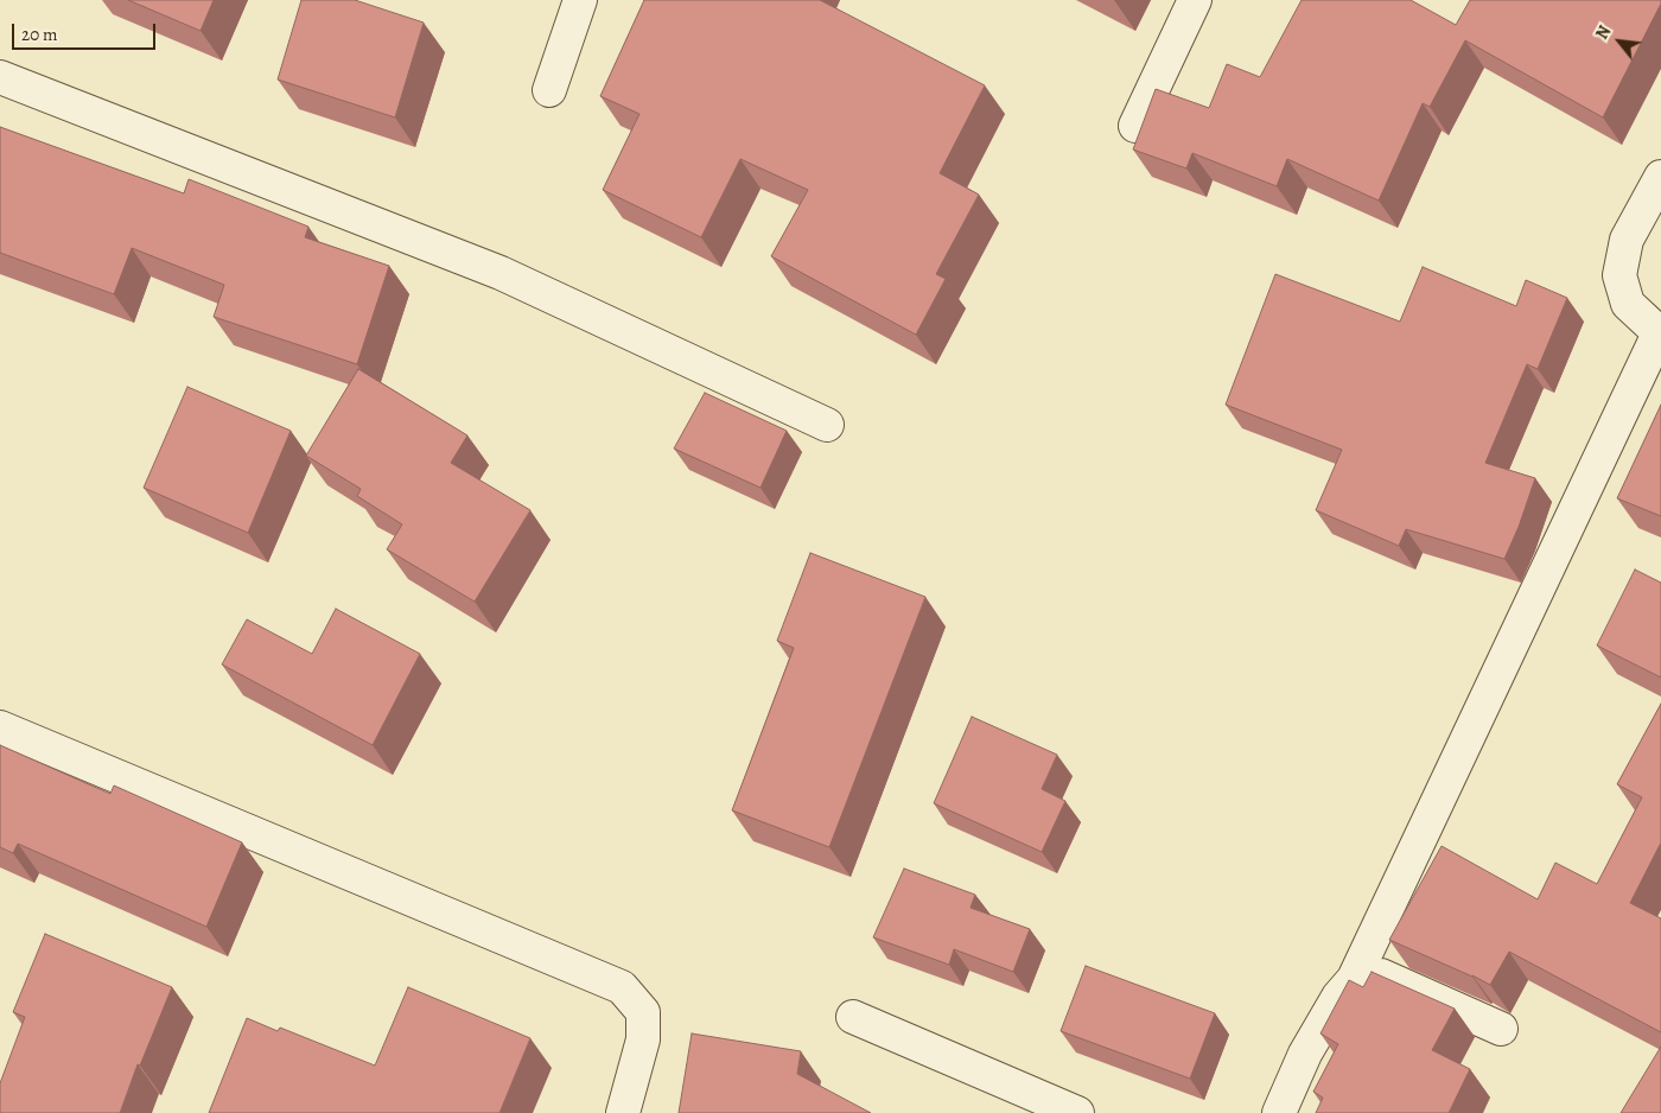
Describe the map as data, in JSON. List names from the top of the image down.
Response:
{
  "scale_bar": "20 m",
  "north": "top left"
}
